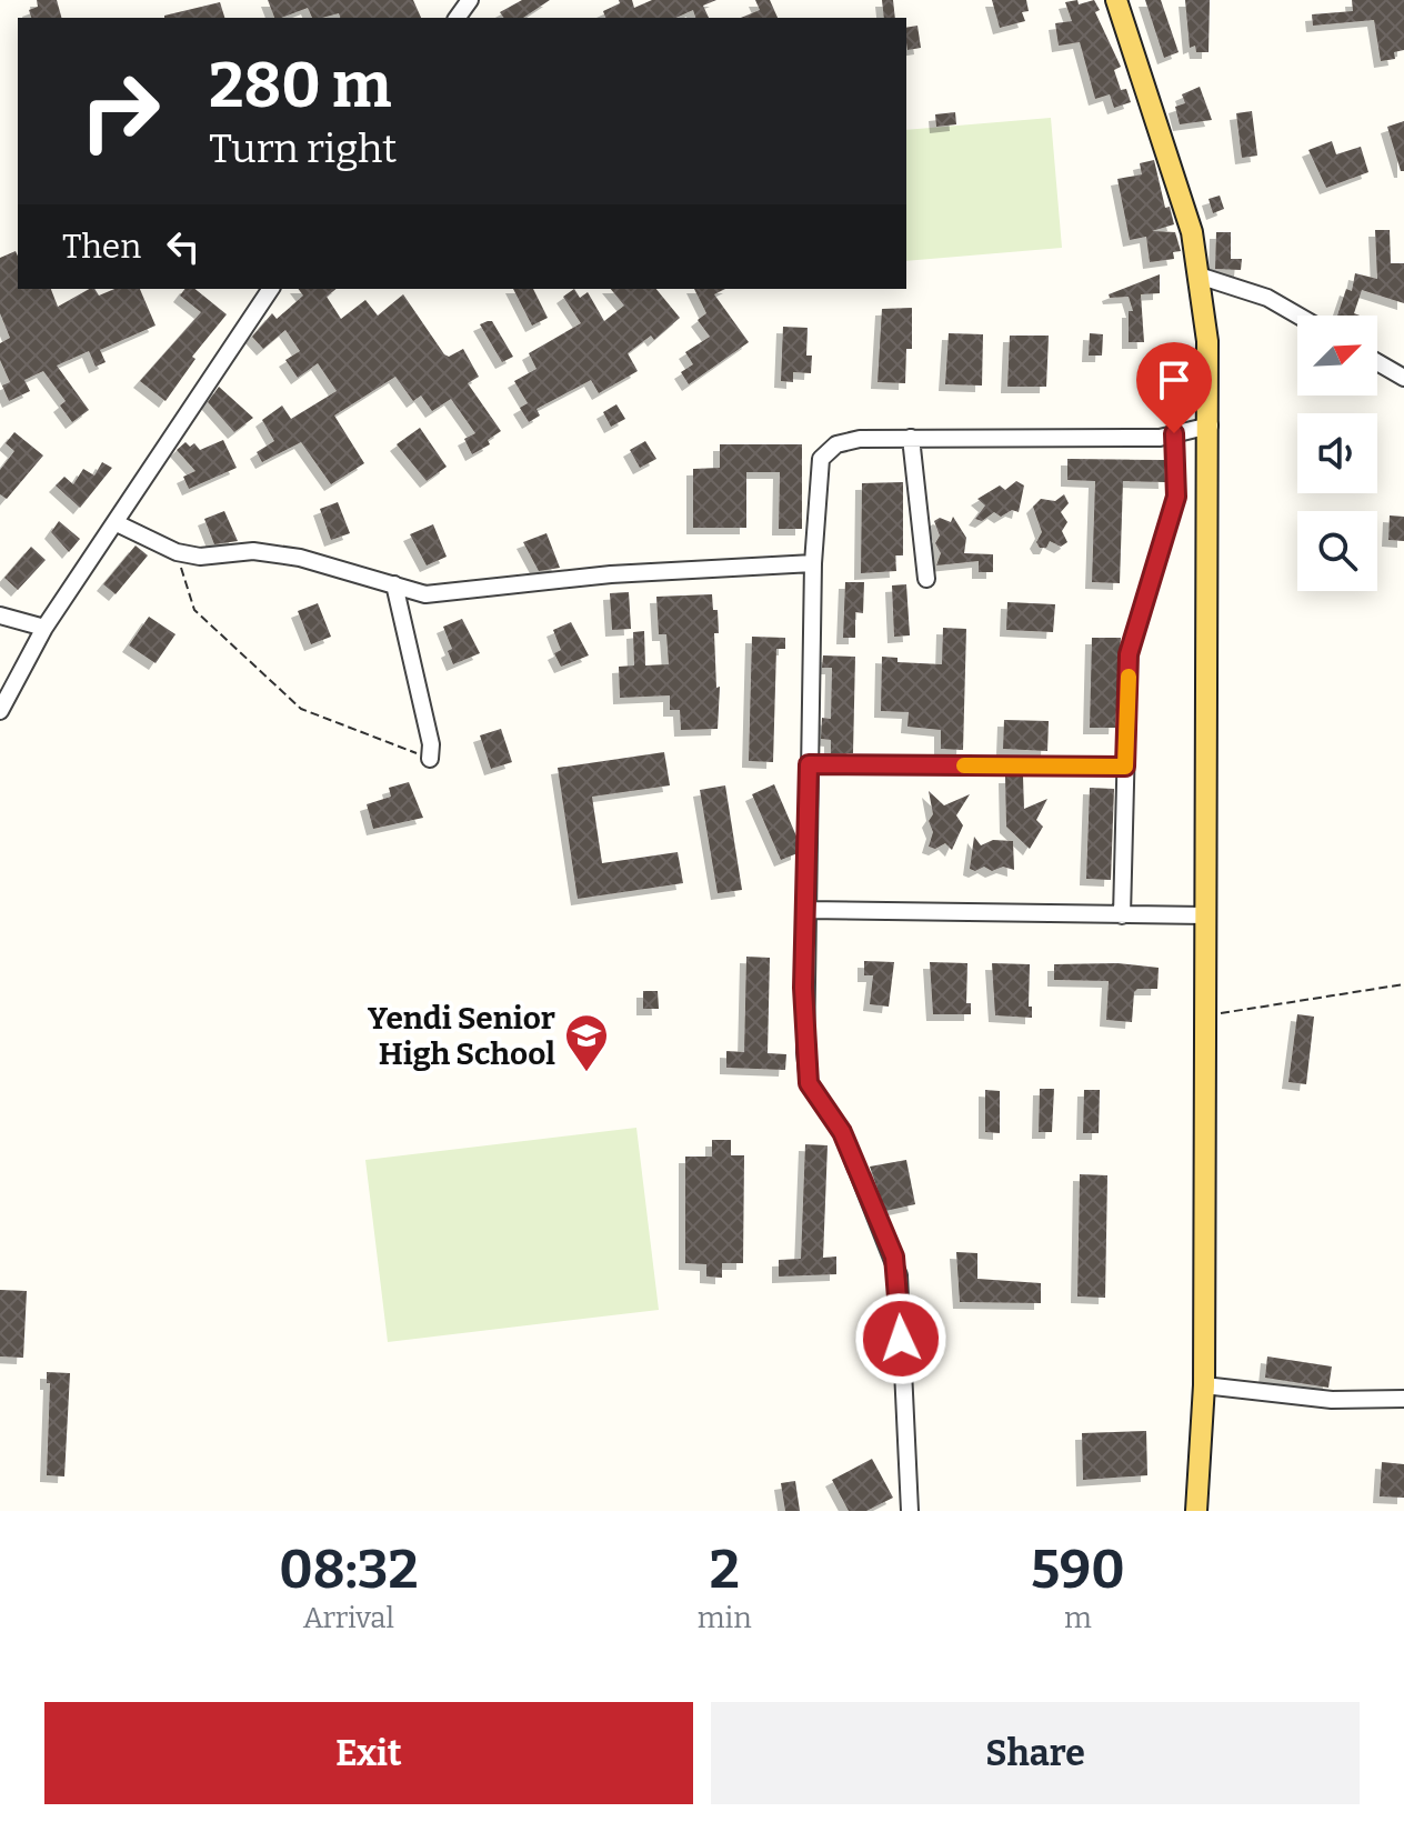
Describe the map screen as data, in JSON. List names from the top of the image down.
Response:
{
  "places": {
    "school or university": ["Yendi Senior High School"]
  },
  "north": "top right",
  "page": {
    "turn": ["280 m", "Turn right"],
    "then": "Then",
    "eta": [
      "08:32",
      "Arrival",
      "2",
      "min",
      "590",
      "m"
    ],
    "buttons": ["Exit", "Share"]
  }
}
